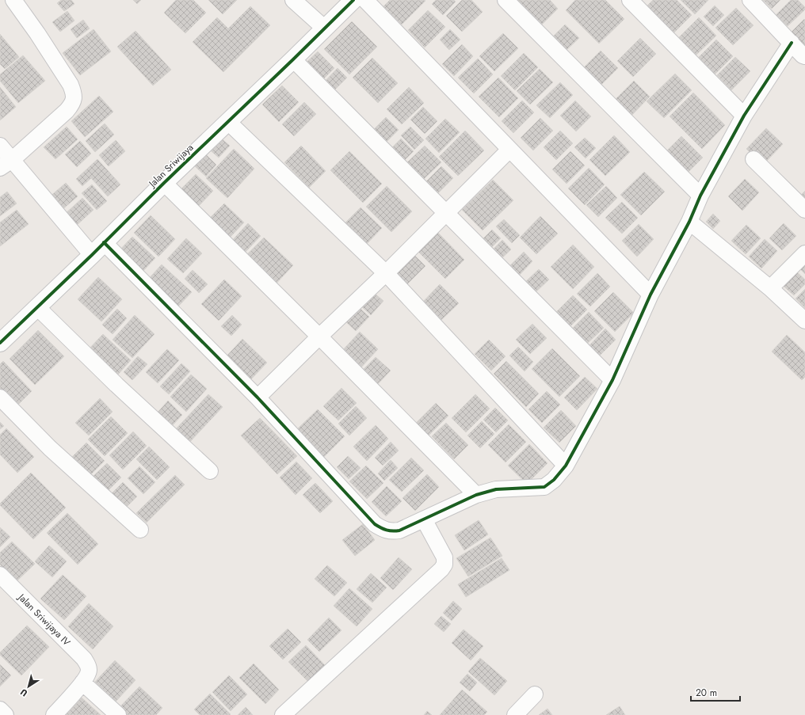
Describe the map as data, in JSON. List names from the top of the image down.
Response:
{
  "streets": {
    "street": ["Jalan Sriwijaya", "Jalan Sriwijaya IV"]
  },
  "scale_bar": "20 m",
  "north": "bottom left"
}
